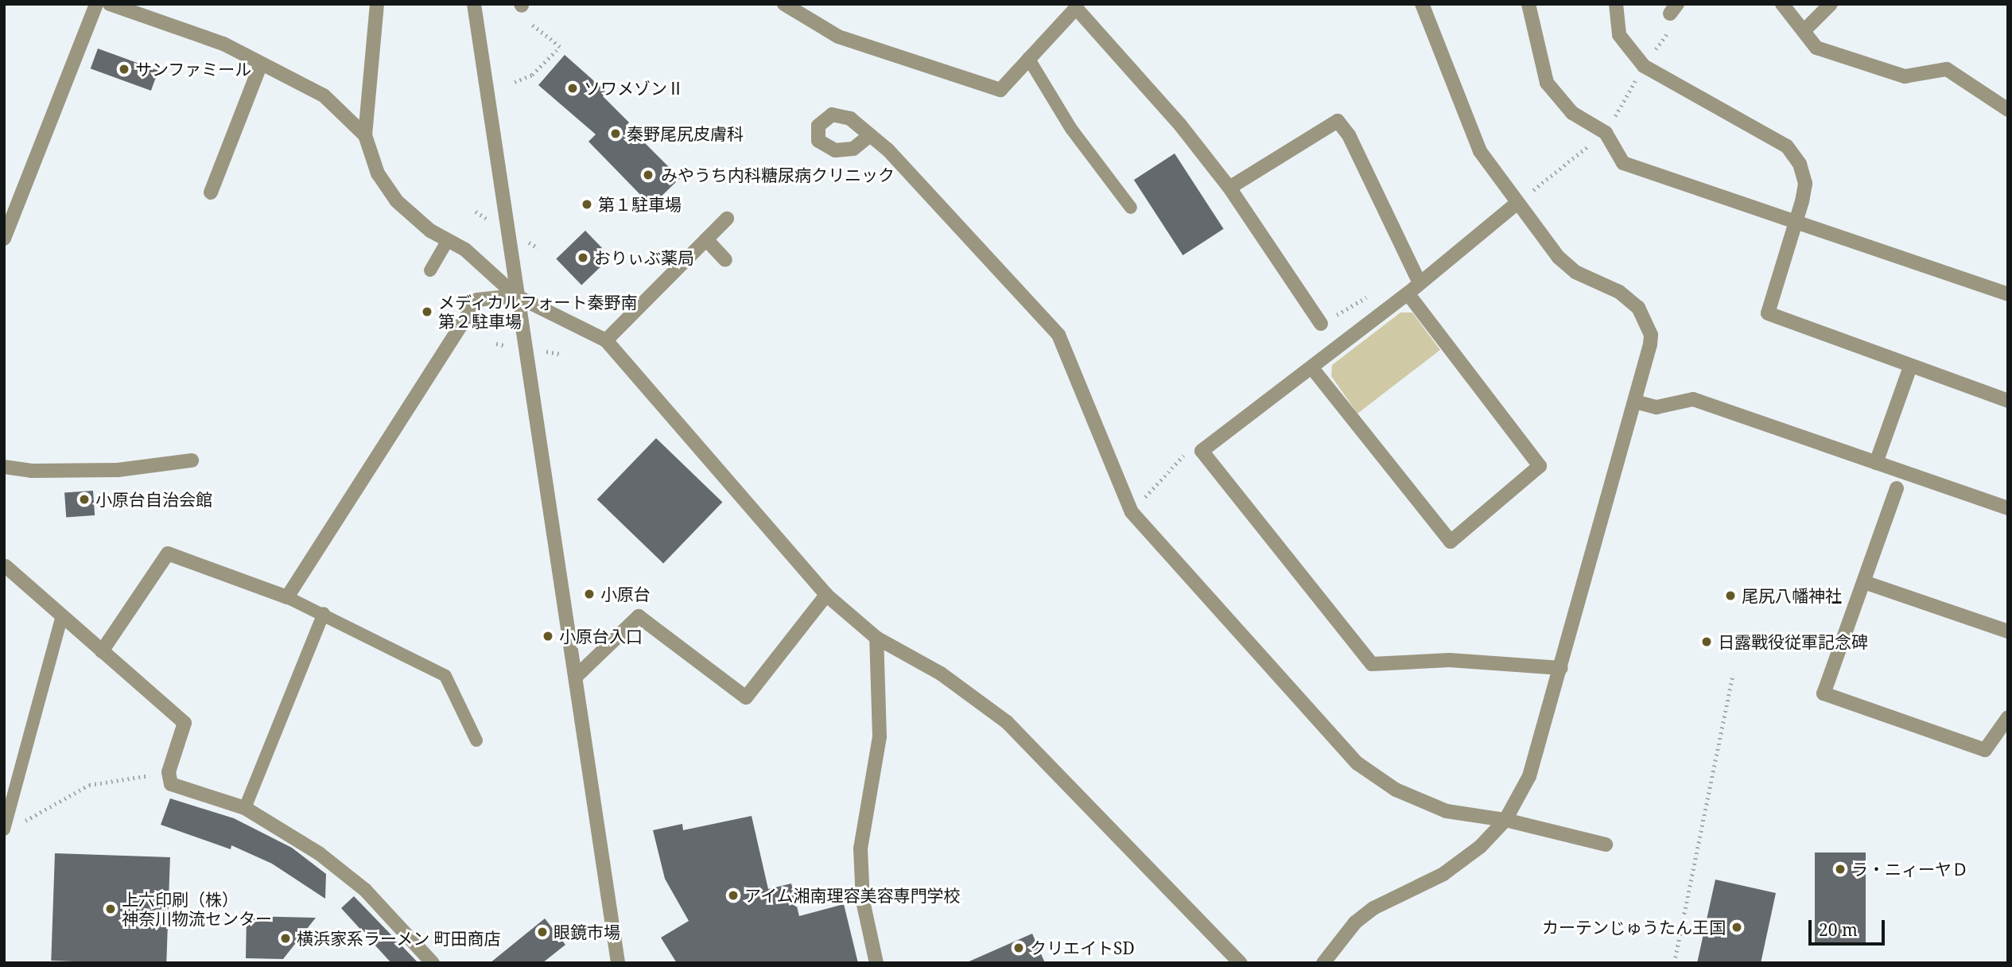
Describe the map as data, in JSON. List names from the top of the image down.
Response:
{
  "places": [
    "サンファミール",
    "ソワメゾンⅡ",
    "秦野尾尻皮膚科",
    "みやうち内科糖尿病クリニック",
    "第１駐車場",
    "おりぃぶ薬局",
    "メディカルフォート秦野南 第２駐車場",
    "小原台自治会館",
    "小原台",
    "尾尻八幡神社",
    "小原台入口",
    "日露戰役従軍記念碑",
    "ラ・ニィーヤＤ",
    "アイム湘南理容美容専門学校",
    "上六印刷（株） 神奈川物流センター",
    "カーテンじゅうたん王国",
    "眼鏡市場",
    "横浜家系ラーメン 町田商店",
    "クリエイトSD"
  ],
  "scale_bar": "20 m"
}
